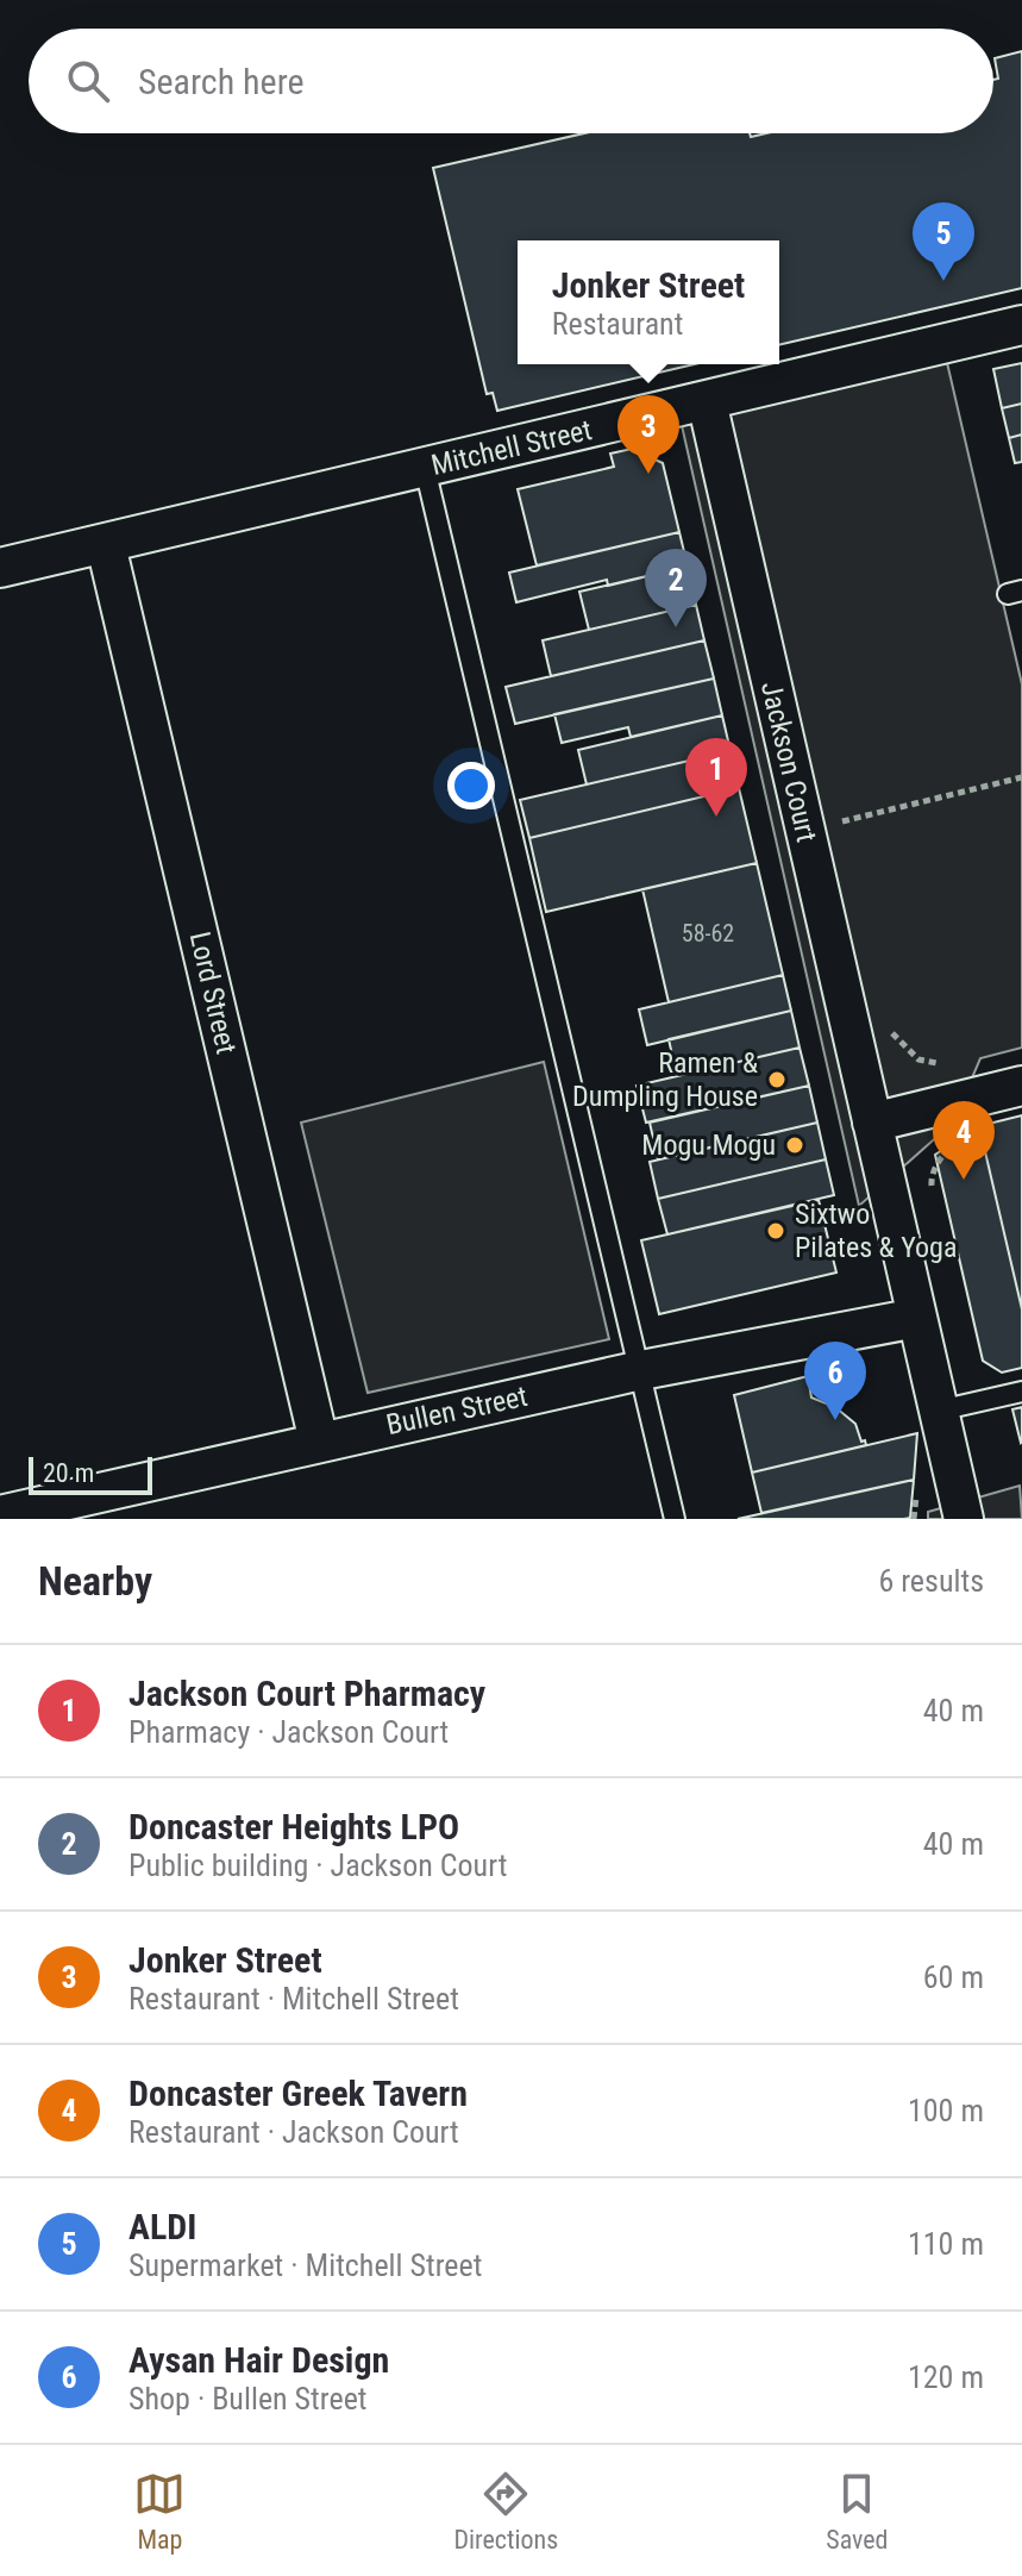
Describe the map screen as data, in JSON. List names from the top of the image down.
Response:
{
  "streets": {
    "street": [
      "Mitchell Street",
      "Jackson Court",
      "Lord Street",
      "Bullen Street"
    ]
  },
  "crossings": [
    ["Mitchell Street", "Jackson Court"],
    ["Mitchell Street", "Lord Street"],
    ["Jackson Court", "Bullen Street"],
    ["Lord Street", "Bullen Street"]
  ],
  "places": ["Ramen & Dumpling House", "Mogu Mogu", "Sixtwo Pilates & Yoga"],
  "house_numbers": ["58-62"],
  "scale_bar": "20 m",
  "page": {
    "search": "Search here",
    "pins": [
      "5",
      "3",
      "2",
      "1",
      "4",
      "6"
    ],
    "popup": ["Jonker Street", "Restaurant"],
    "scale": "20 m",
    "heading": ["Nearby", "6 results"],
    "list": [
      {
        "mark": "1",
        "name": "Jackson Court Pharmacy",
        "note": "Pharmacy · Jackson Court",
        "value": "40 m"
      },
      {
        "mark": "2",
        "name": "Doncaster Heights LPO",
        "note": "Public building · Jackson Court",
        "value": "40 m"
      },
      {
        "mark": "3",
        "name": "Jonker Street",
        "note": "Restaurant · Mitchell Street",
        "value": "60 m"
      },
      {
        "mark": "4",
        "name": "Doncaster Greek Tavern",
        "note": "Restaurant · Jackson Court",
        "value": "100 m"
      },
      {
        "mark": "5",
        "name": "ALDI",
        "note": "Supermarket · Mitchell Street",
        "value": "110 m"
      },
      {
        "mark": "6",
        "name": "Aysan Hair Design",
        "note": "Shop · Bullen Street",
        "value": "120 m"
      }
    ],
    "nav": ["Map", "Directions", "Saved"]
  }
}
